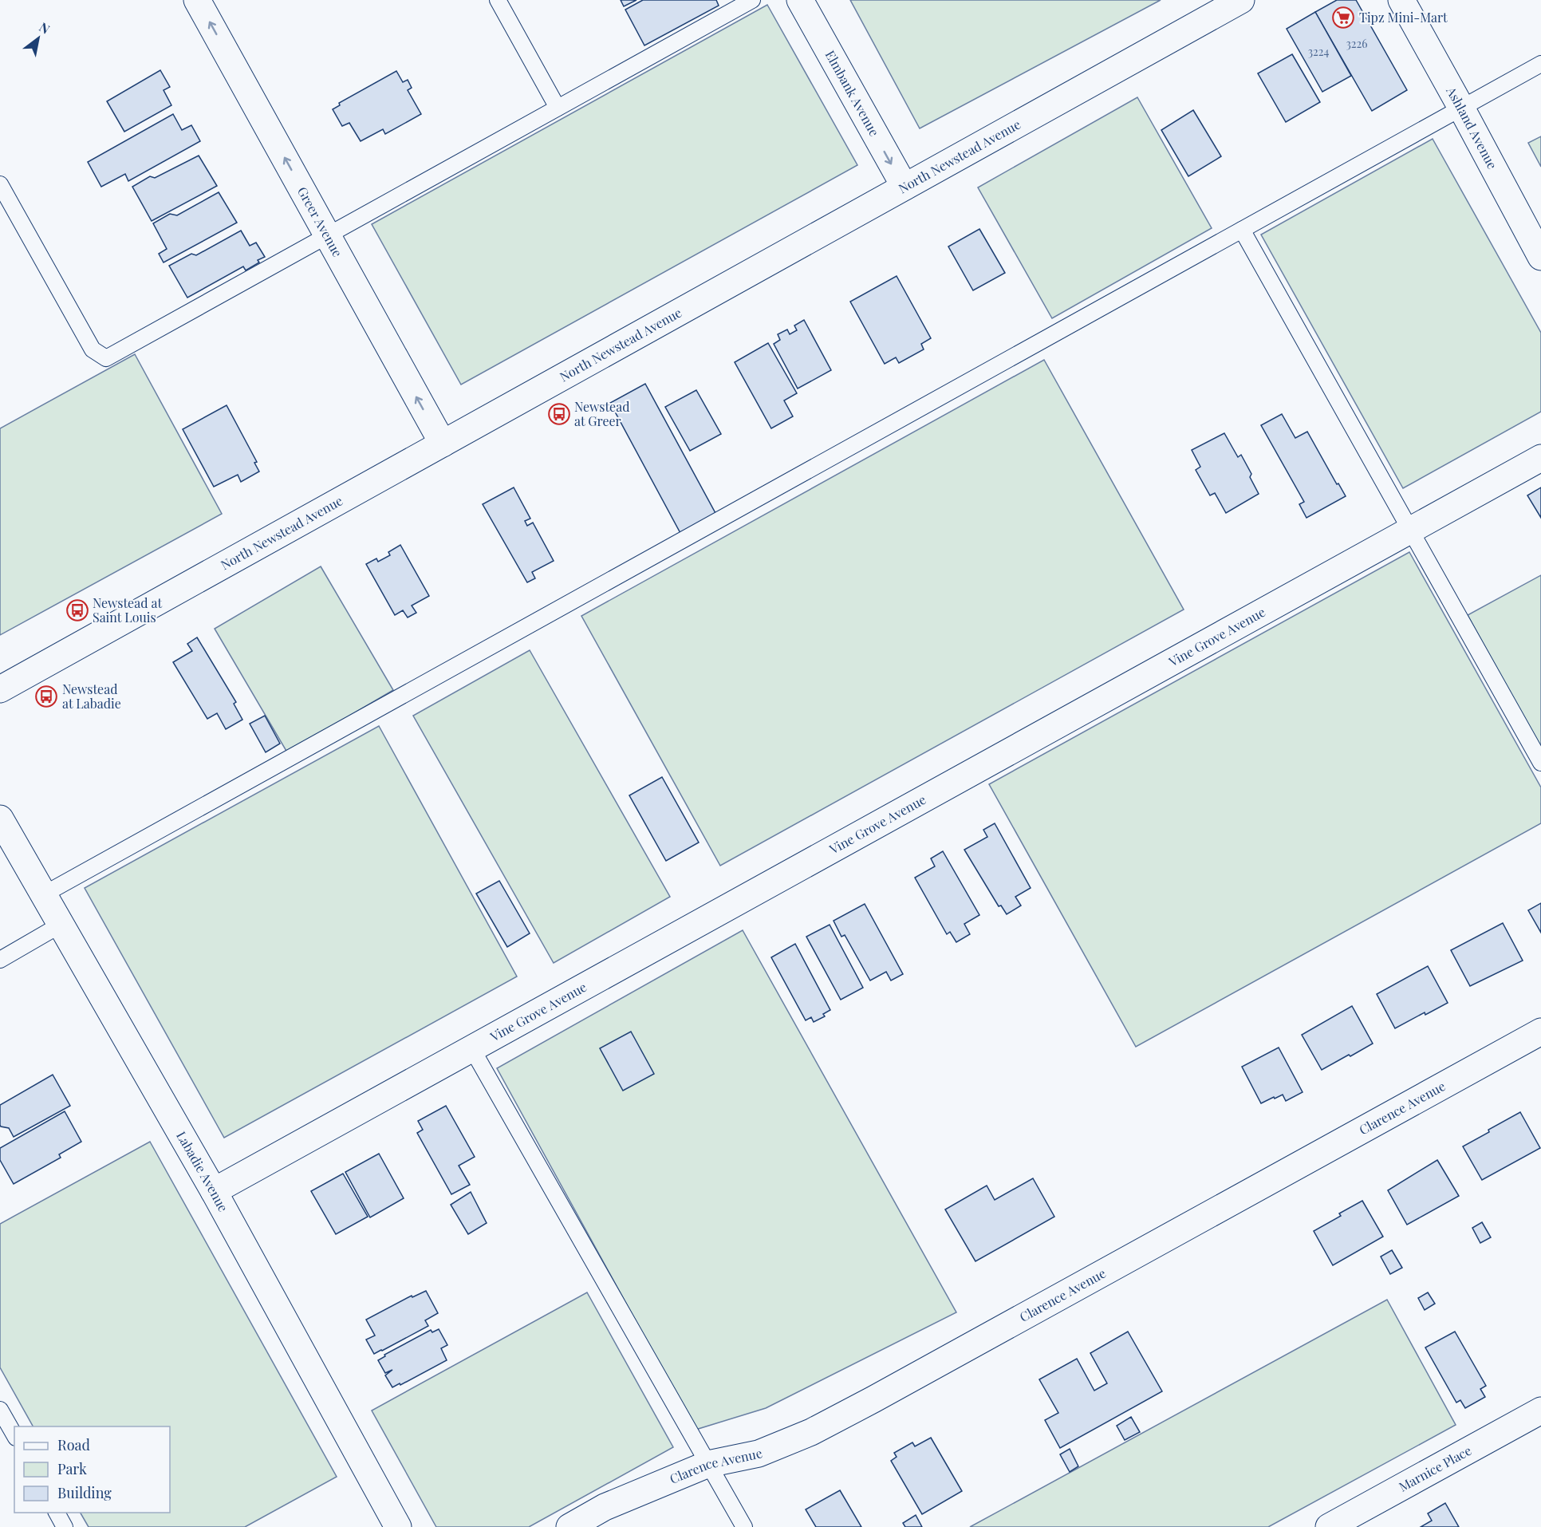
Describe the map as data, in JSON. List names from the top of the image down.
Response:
{
  "streets": {
    "street": [
      "Elmbank Avenue",
      "Ashland Avenue",
      "North Newstead Avenue",
      "Greer Avenue",
      "Vine Grove Avenue",
      "Clarence Avenue",
      "Labadie Avenue",
      "Marnice Place"
    ]
  },
  "crossings": [
    ["Elmbank Avenue", "North Newstead Avenue"],
    ["North Newstead Avenue", "Greer Avenue"],
    ["Vine Grove Avenue", "Labadie Avenue"]
  ],
  "one_way": ["Elmbank Avenue", "Greer Avenue"],
  "places": {
    "supermarket": ["Tipz Mini-Mart"],
    "bus stop": ["Newstead at Greer", "Newstead at Saint Louis", "Newstead at Labadie"]
  },
  "house_numbers": ["3226", "3224"],
  "legend": ["Road", "Park", "Building"],
  "north": "top right"
}
